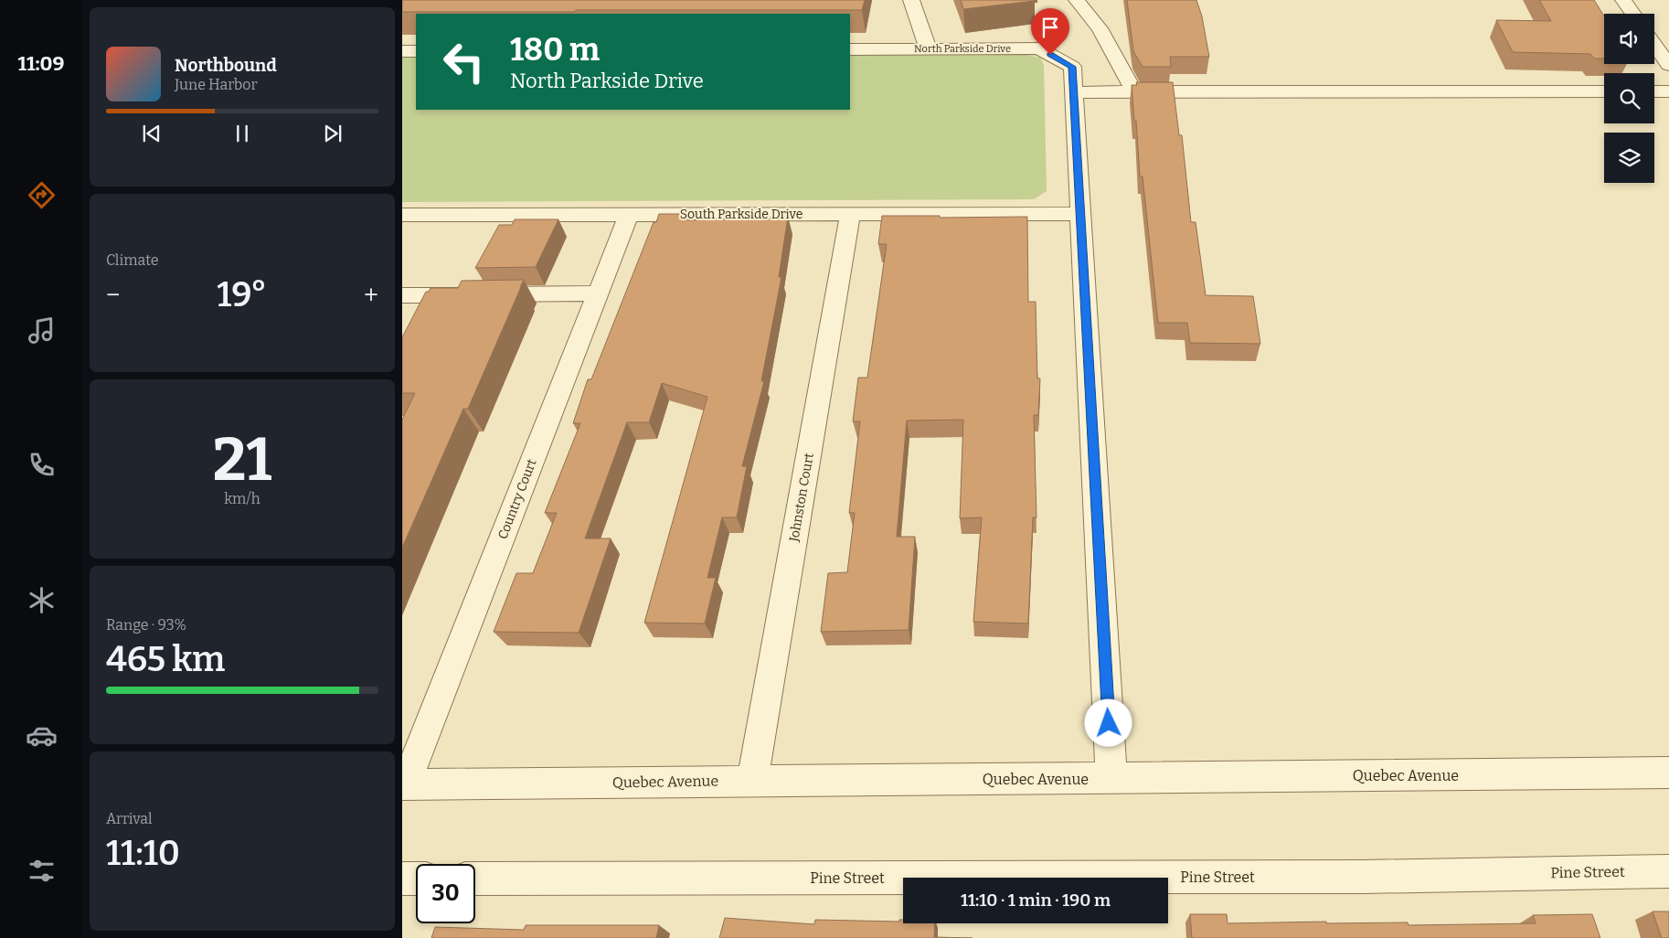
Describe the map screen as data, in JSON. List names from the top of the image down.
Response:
{
  "streets": {
    "street": [
      "North Parkside Drive",
      "South Parkside Drive",
      "Johnston Court",
      "Country Court",
      "Quebec Avenue",
      "Pine Street"
    ]
  },
  "crossings": [
    ["South Parkside Drive", "Johnston Court"],
    ["South Parkside Drive", "Country Court"],
    ["Johnston Court", "Quebec Avenue"],
    ["Country Court", "Quebec Avenue"]
  ],
  "page": {
    "tabs": "11:09",
    "turn": ["180 m", "North Parkside Drive"],
    "song": ["Northbound", "June Harbor"],
    "tile": [
      "Climate",
      ["21", "km/h"],
      ["Range · 93%", "465 km"],
      ["Arrival", "11:10"]
    ],
    "heat": ["−", "19°", "+"],
    "limit": "30",
    "trip": "11:10 · 1 min · 190 m"
  }
}
